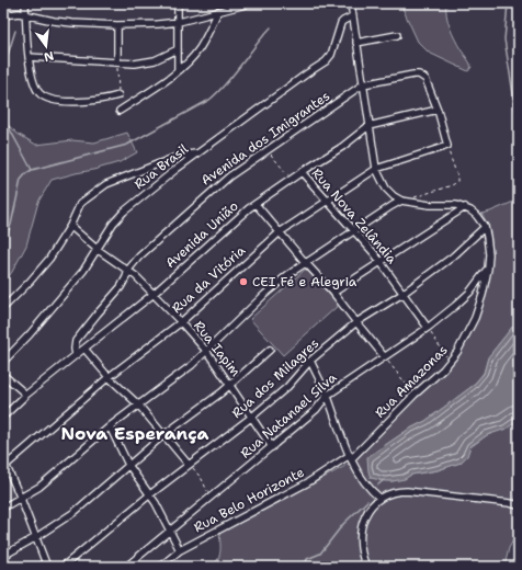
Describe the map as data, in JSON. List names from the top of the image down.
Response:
{
  "streets": {
    "street": [
      "Avenida dos Imigrantes",
      "Rua Brasil",
      "Rua Nova Zelândia",
      "Avenida União",
      "Rua da Vitória",
      "Rua Iapim",
      "Rua dos Milagres",
      "Rua Amazonas",
      "Rua Natanael Silva",
      "Rua Belo Horizonte"
    ]
  },
  "crossings": [
    ["Avenida dos Imigrantes", "Avenida União"],
    ["Avenida dos Imigrantes", "Rua Iapim"],
    ["Rua Brasil", "Rua Iapim"],
    ["Rua Nova Zelândia", "Avenida União"],
    ["Rua Nova Zelândia", "Rua da Vitória"],
    ["Rua Nova Zelândia", "Rua dos Milagres"],
    ["Rua Nova Zelândia", "Rua Natanael Silva"],
    ["Avenida União", "Rua Iapim"],
    ["Rua da Vitória", "Rua Iapim"],
    ["Rua Iapim", "Rua dos Milagres"],
    ["Rua Iapim", "Rua Natanael Silva"],
    ["Rua dos Milagres", "Rua Amazonas"],
    ["Rua Amazonas", "Rua Natanael Silva"],
    ["Rua Amazonas", "Rua Belo Horizonte"]
  ],
  "districts": ["Nova Esperança"],
  "places": ["CEI Fé e Alegria"],
  "north": "bottom"
}
